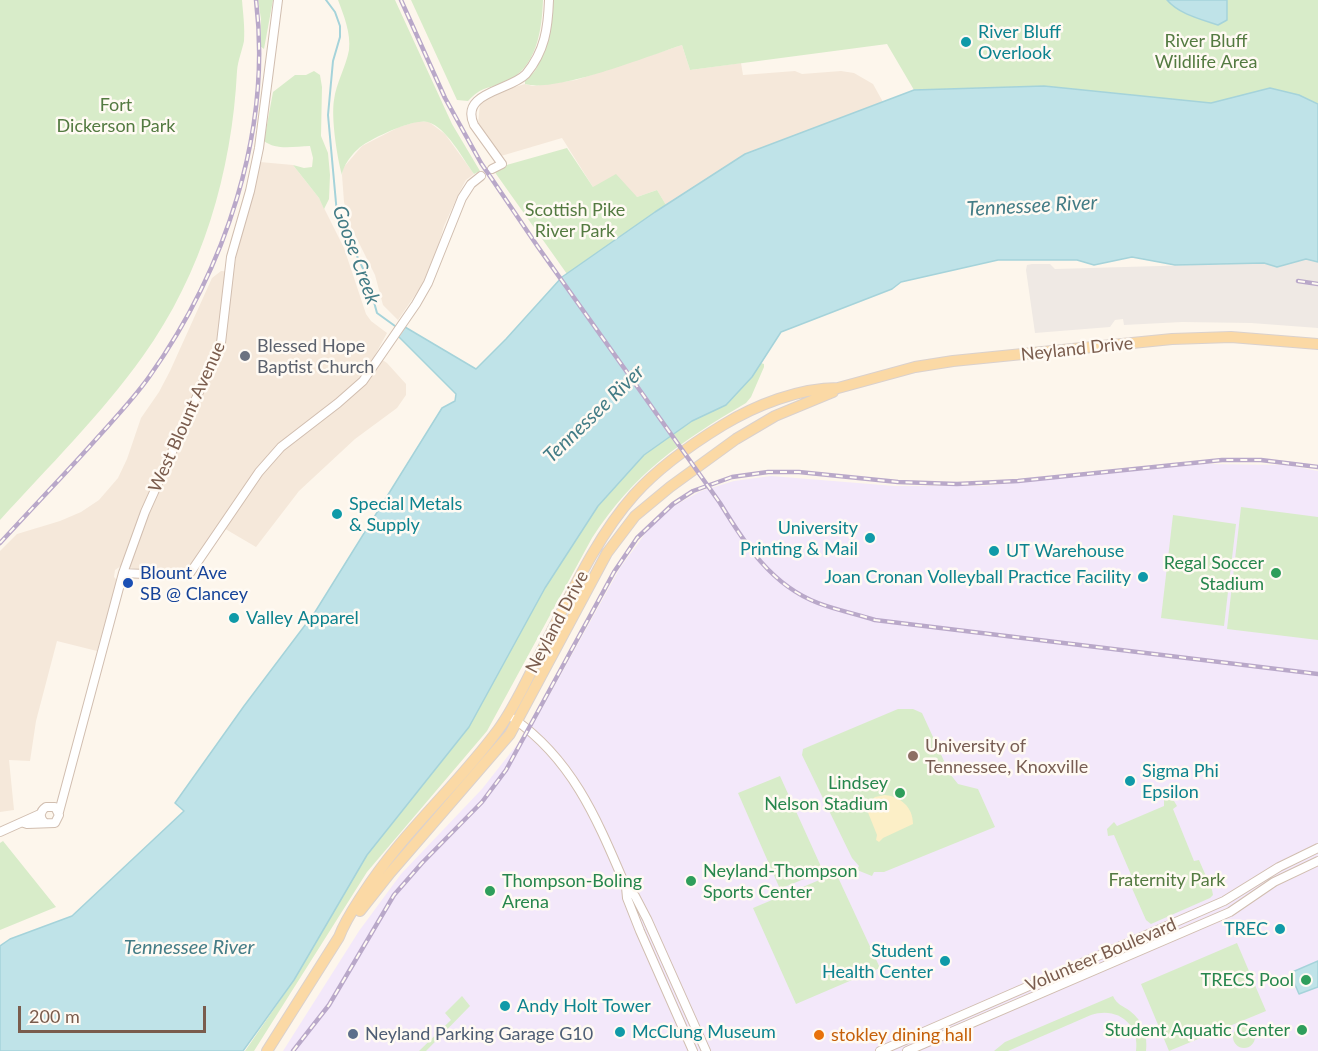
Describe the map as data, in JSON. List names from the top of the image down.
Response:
{
  "streets": {
    "main road": ["Neyland Drive"],
    "street": ["West Blount Avenue", "Volunteer Boulevard"]
  },
  "water": ["Tennessee River", "Goose Creek"],
  "parks": [
    "River Bluff Wildlife Area",
    "Fort Dickerson Park",
    "Scottish Pike River Park",
    "Fraternity Park"
  ],
  "places": [
    "River Bluff Overlook",
    "Blessed Hope Baptist Church",
    "Special Metals & Supply",
    "University Printing & Mail",
    "UT Warehouse",
    "Regal Soccer Stadium",
    "Joan Cronan Volleyball Practice Facility",
    "Blount Ave SB @ Clancey",
    "Valley Apparel",
    "University of Tennessee, Knoxville",
    "Sigma Phi Epsilon",
    "Lindsey Nelson Stadium",
    "Neyland-Thompson Sports Center",
    "Thompson-Boling Arena",
    "TREC",
    "Student Health Center",
    "TRECS Pool",
    "Andy Holt Tower",
    "Student Aquatic Center",
    "McClung Museum",
    "Neyland Parking Garage G10",
    "stokley dining hall"
  ],
  "scale_bar": "200 m"
}
